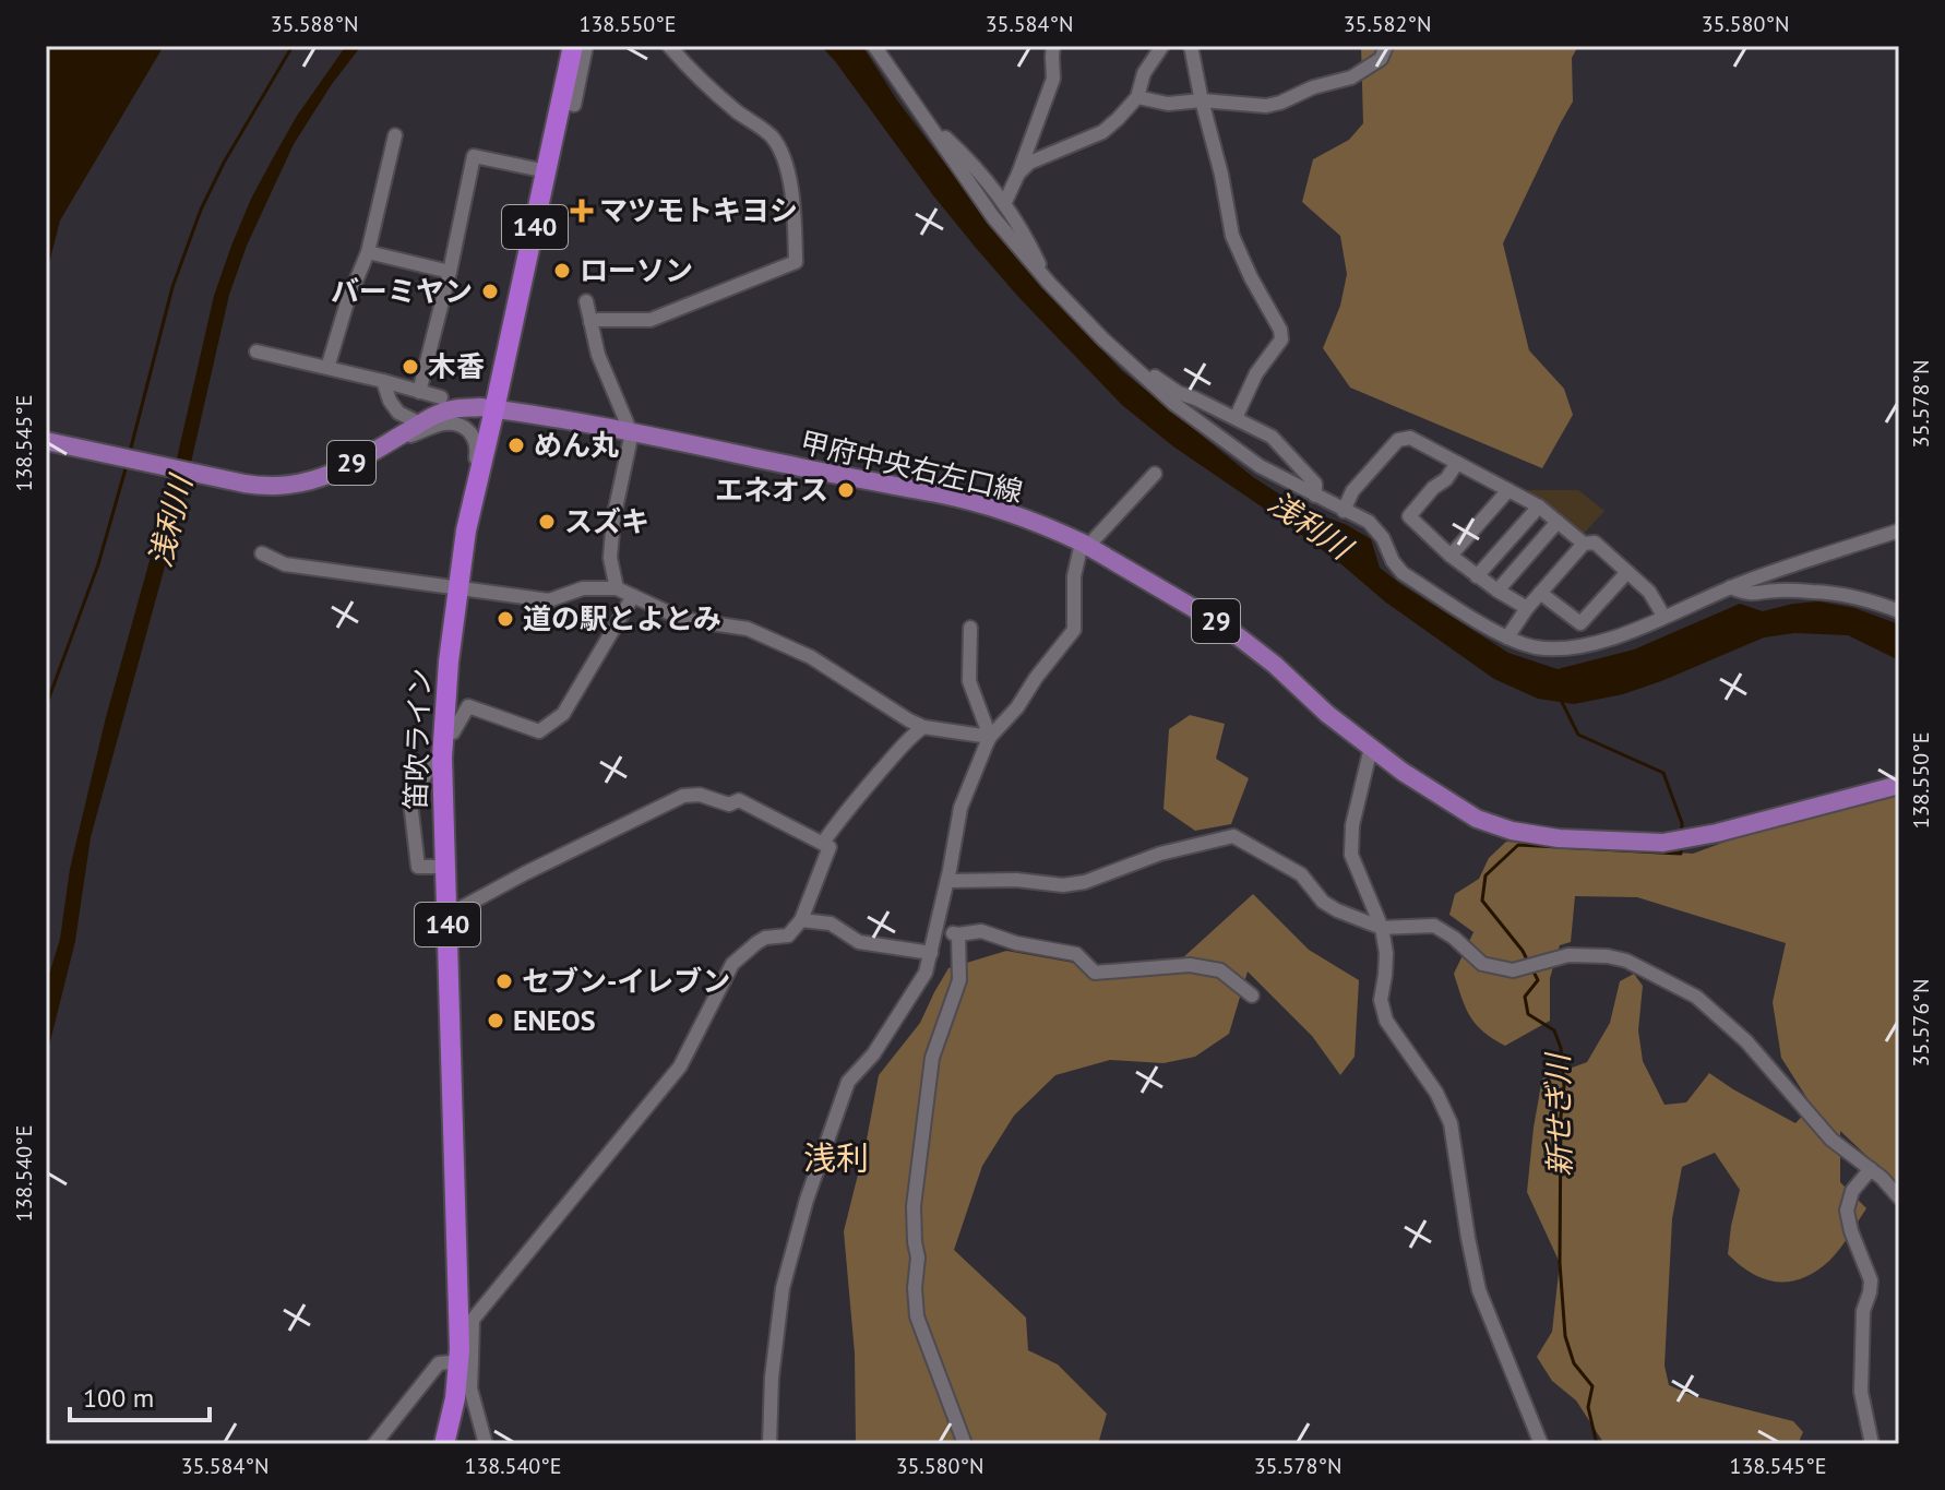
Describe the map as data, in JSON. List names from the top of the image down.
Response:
{
  "streets": {
    "highway": ["140", "笛吹ライン"],
    "main road": ["29", "甲府中央右左口線"]
  },
  "crossings": [
    ["甲府中央右左口線", "笛吹ライン"]
  ],
  "districts": ["浅利"],
  "water": ["浅利川", "新せぎ川"],
  "places": {
    "health": ["マツモトキヨシ"],
    "other": [
      "ローソン",
      "バーミヤン",
      "木香",
      "めん丸",
      "エネオス",
      "スズキ",
      "道の駅とよとみ",
      "セブン-イレブン",
      "ENEOS"
    ]
  },
  "scale_bar": "100 m",
  "coordinates": [
    "35.588°N",
    "138.550°E",
    "35.584°N",
    "35.582°N",
    "35.580°N",
    "35.578°N",
    "138.545°E",
    "35.576°N",
    "138.540°E"
  ]
}
